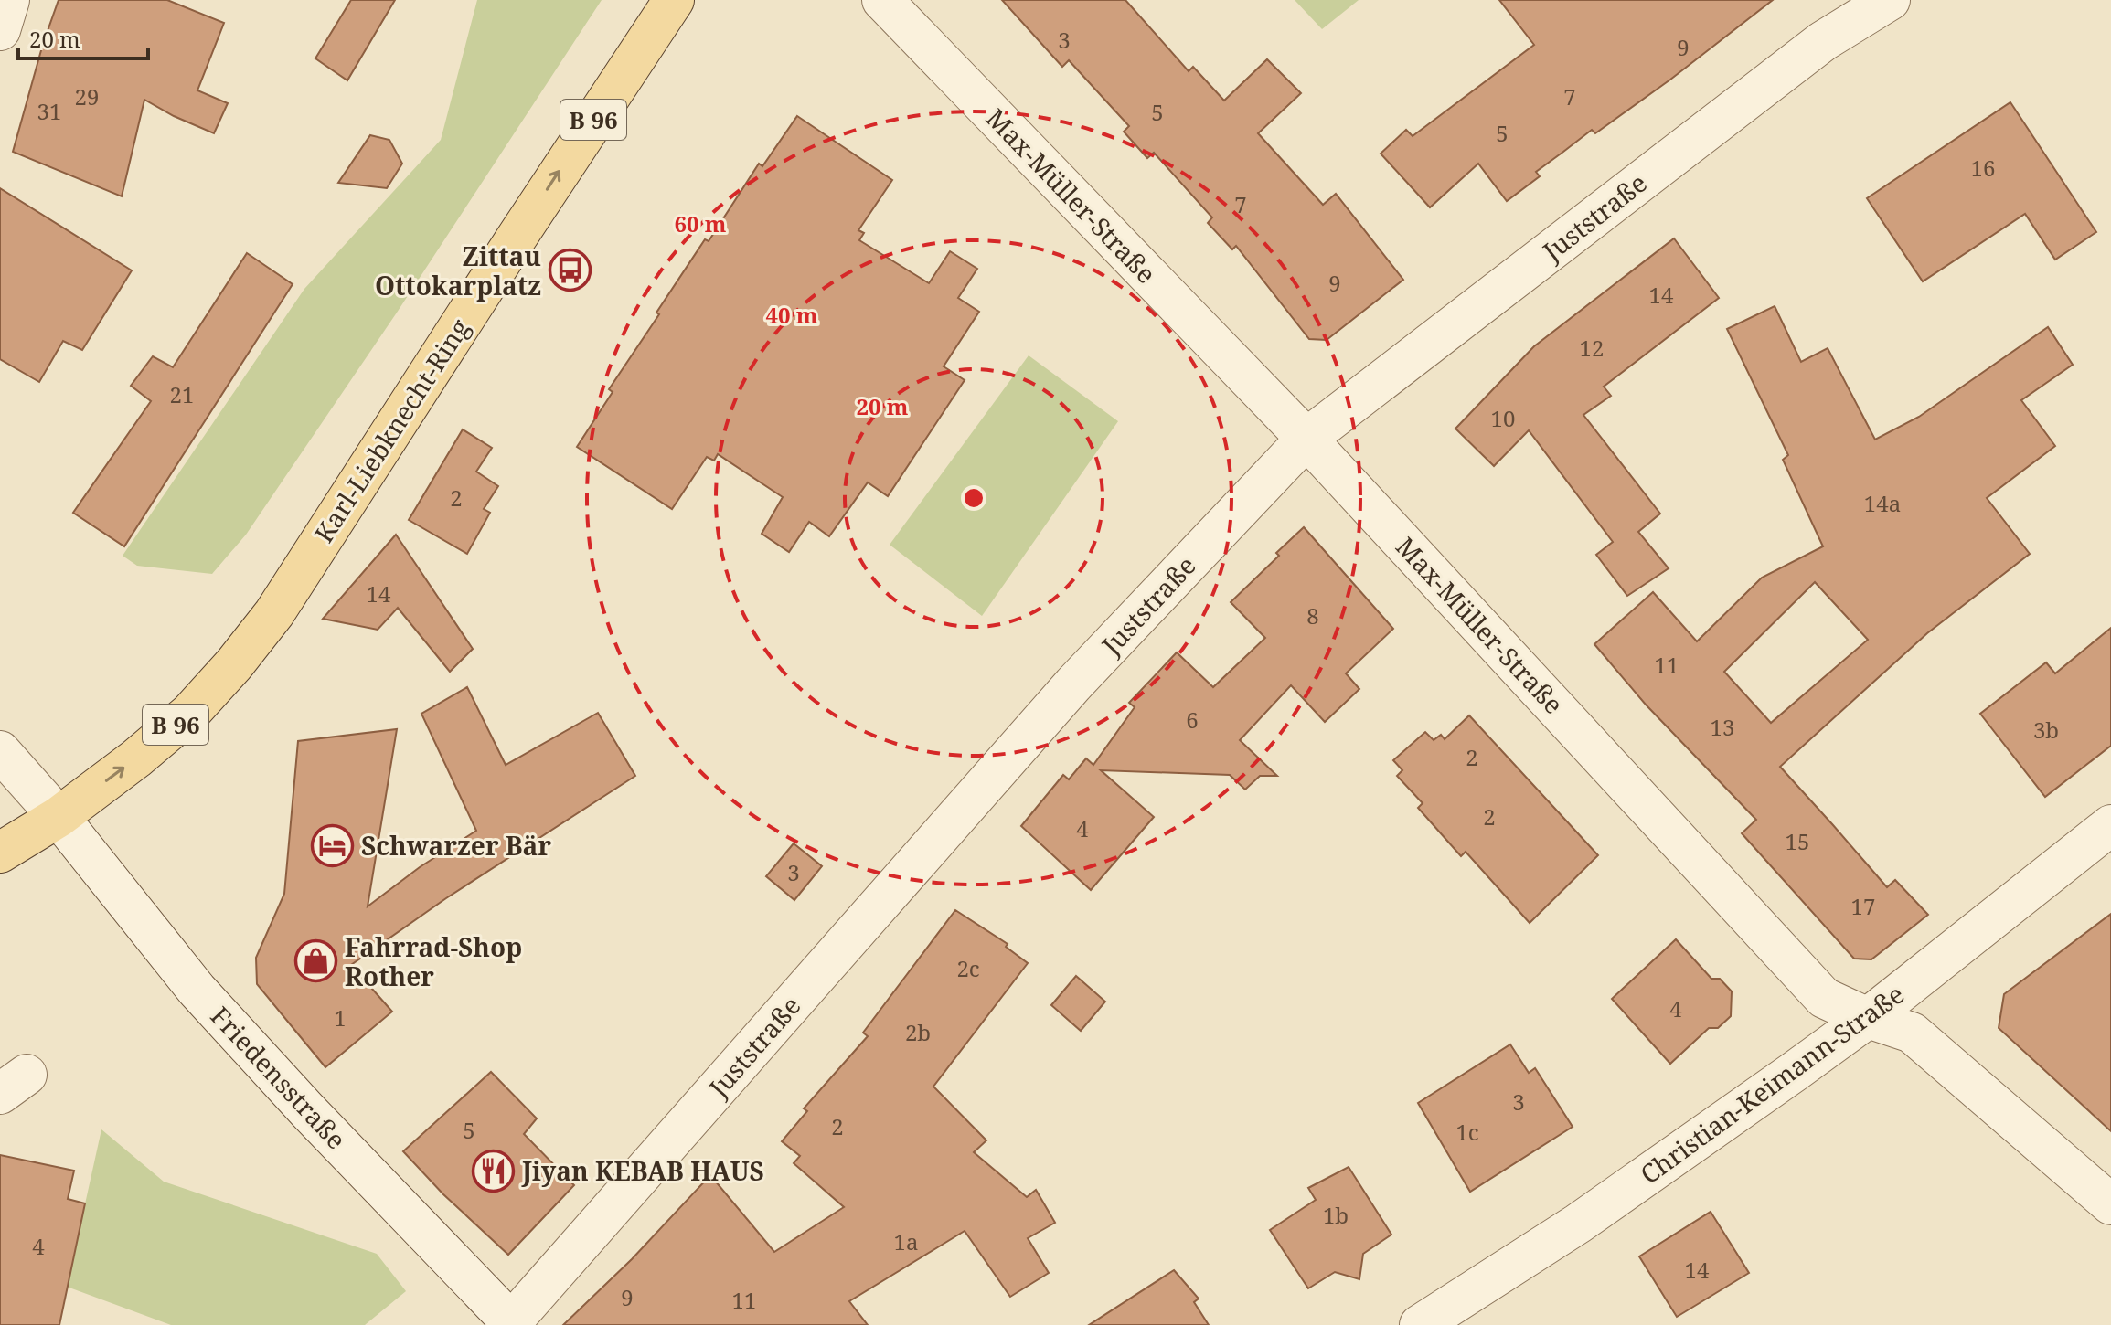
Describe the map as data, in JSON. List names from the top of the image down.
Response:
{
  "streets": {
    "main road": ["B 96", "Karl-Liebknecht-Ring"],
    "street": [
      "Max-Müller-Straße",
      "Juststraße",
      "Friedensstraße",
      "Christian-Keimann-Straße"
    ]
  },
  "crossings": [
    ["B 96", "Karl-Liebknecht-Ring"],
    ["B 96", "Friedensstraße"],
    ["Max-Müller-Straße", "Juststraße"],
    ["Max-Müller-Straße", "Christian-Keimann-Straße"],
    ["Juststraße", "Friedensstraße"],
    ["Karl-Liebknecht-Ring", "Friedensstraße"]
  ],
  "one_way": ["Karl-Liebknecht-Ring"],
  "places": {
    "bus stop": ["Zittau Ottokarplatz"],
    "hotel": ["Schwarzer Bär"],
    "shop": ["Fahrrad-Shop Rother"],
    "restaurant": ["Jiyan KEBAB HAUS"]
  },
  "house_numbers": [
    "3",
    "9",
    "29",
    "7",
    "31",
    "5",
    "5",
    "16",
    "7",
    "9",
    "14",
    "12",
    "21",
    "10",
    "2",
    "14a",
    "14",
    "8",
    "11",
    "6",
    "13",
    "3b",
    "2",
    "2",
    "4",
    "15",
    "3",
    "17",
    "2c",
    "4",
    "1",
    "2b",
    "3",
    "2",
    "5",
    "1c",
    "1b",
    "1a",
    "4",
    "14",
    "9",
    "11"
  ],
  "scale_bar": "20 m",
  "rings": ["60 m", "40 m", "20 m"]
}
